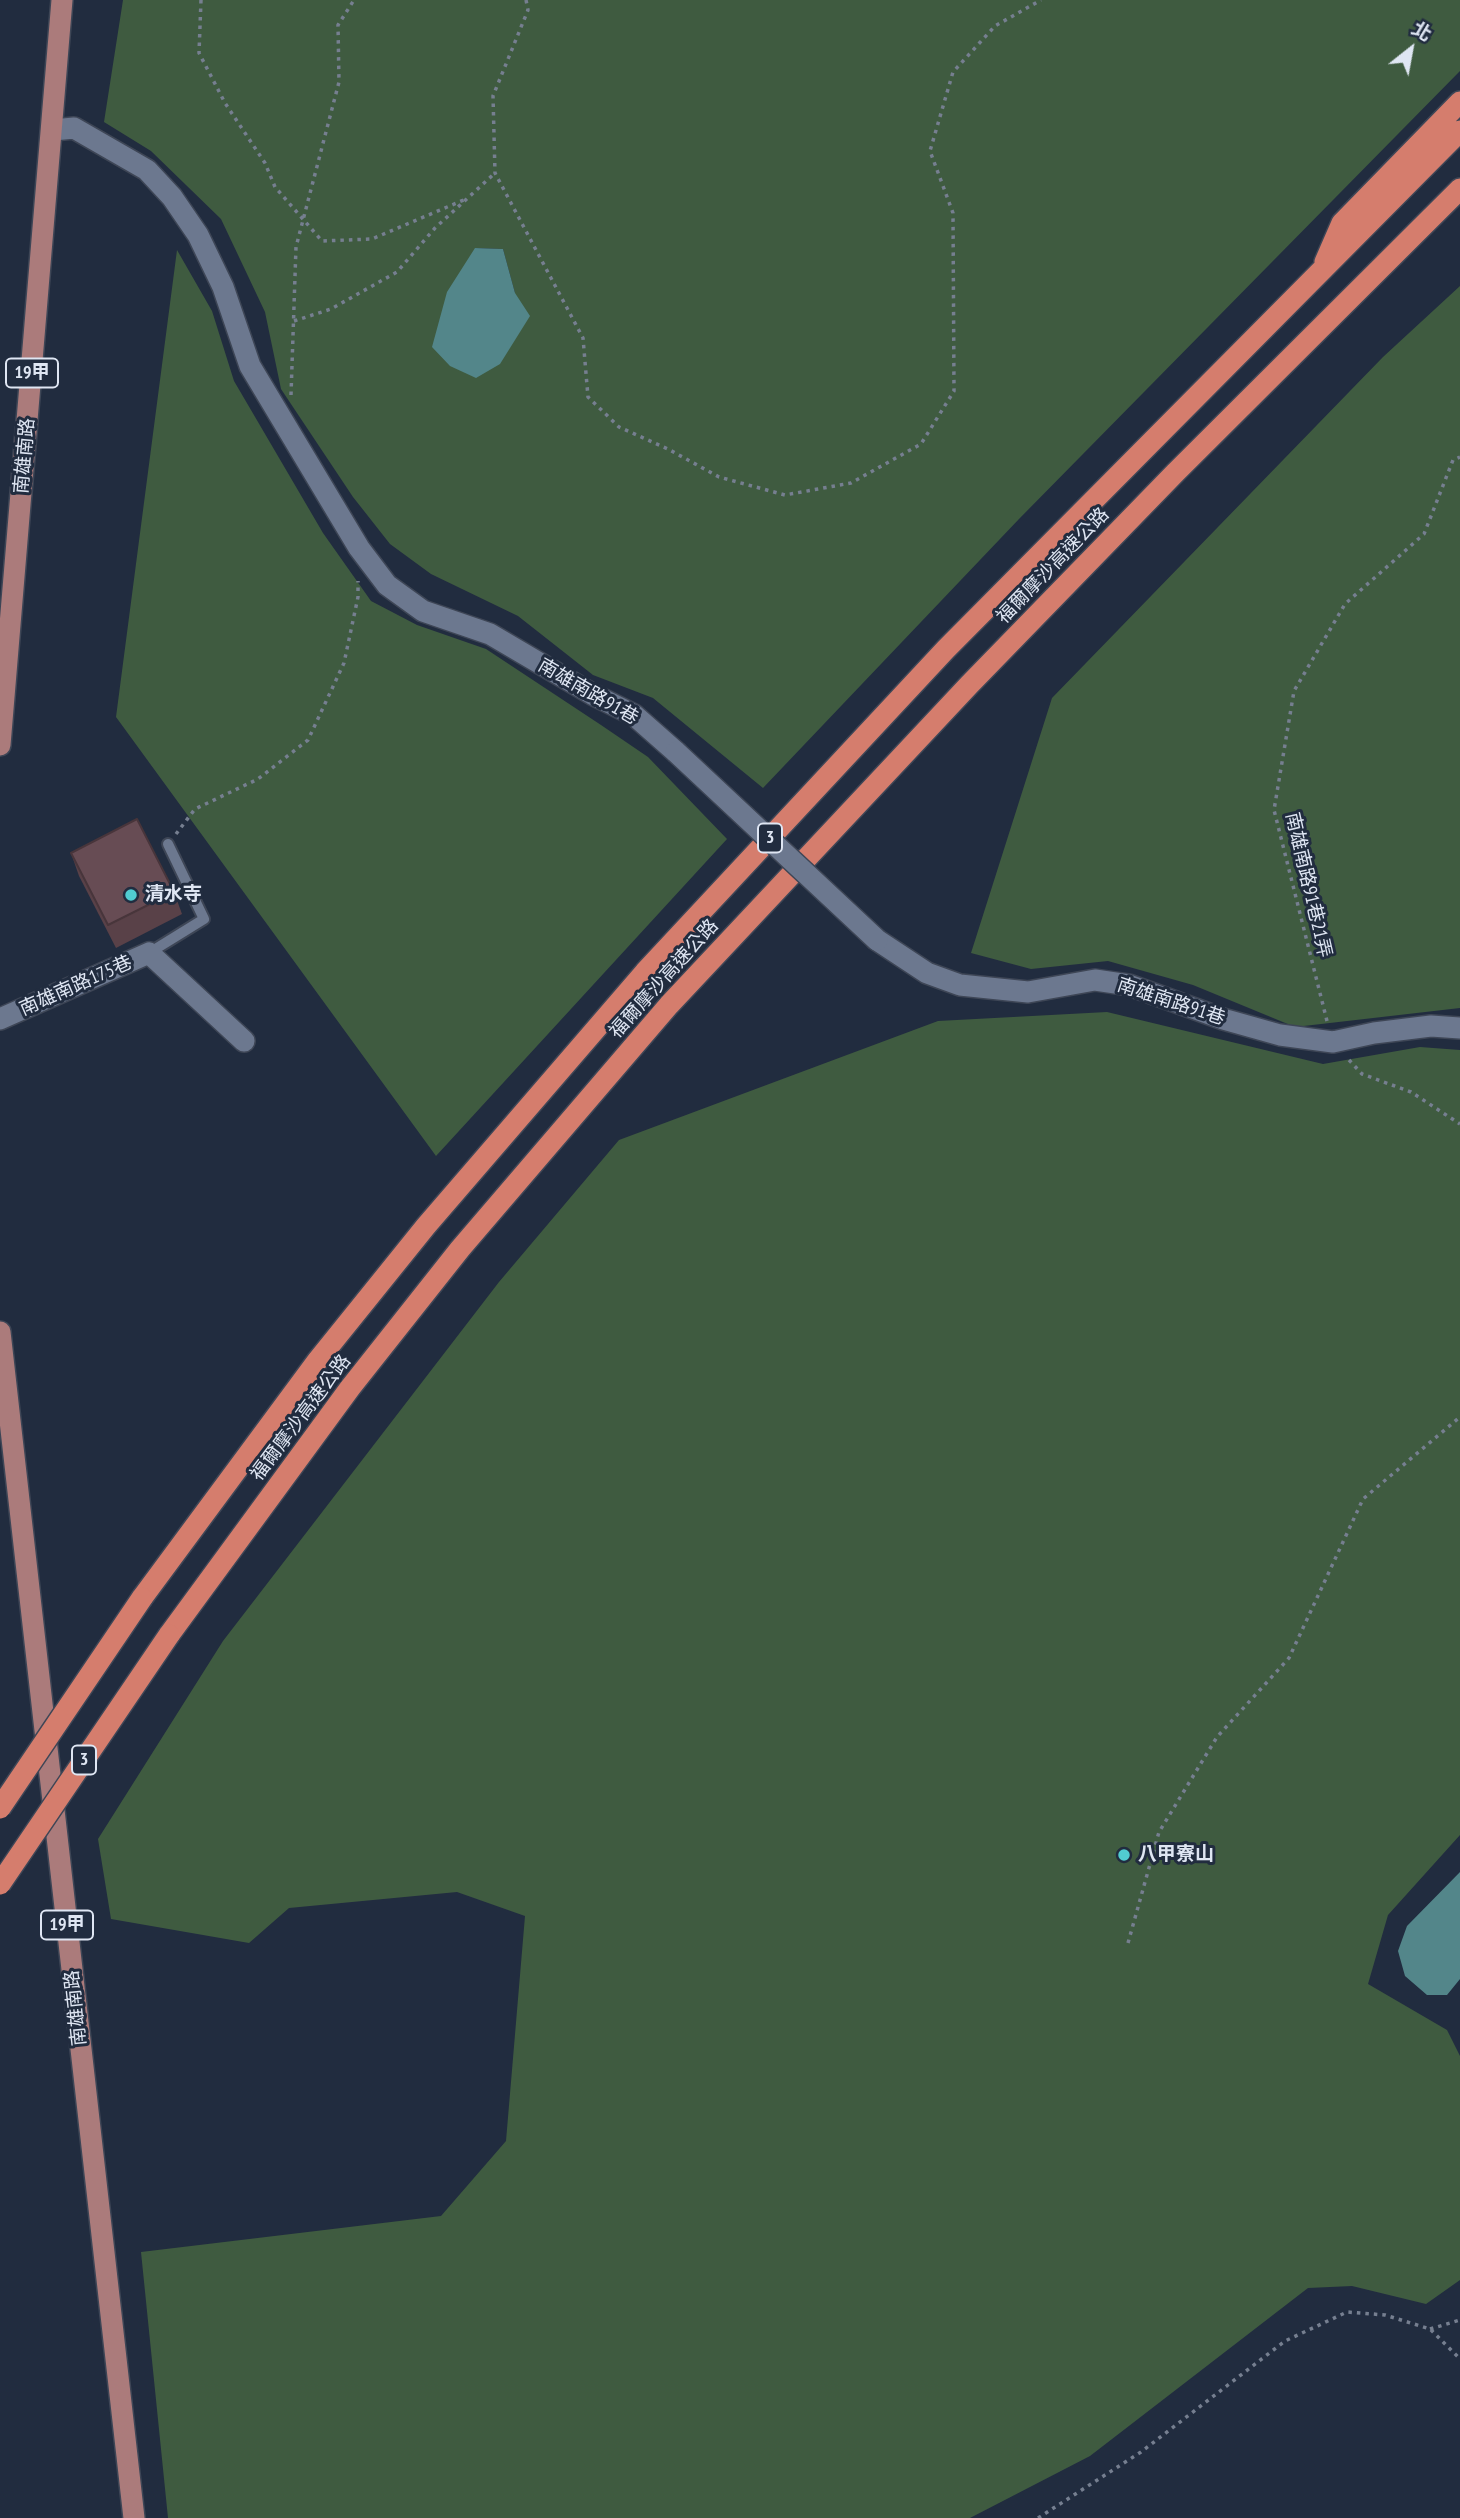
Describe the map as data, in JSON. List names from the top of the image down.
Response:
{
  "streets": {
    "highway": ["福爾摩沙高速公路", "3"],
    "main road": ["19甲", "南雄南路"],
    "street": ["南雄南路91巷", "南雄南路175巷"],
    "path": ["南雄南路91巷21弄"]
  },
  "crossings": [
    ["南雄南路", "南雄南路91巷"],
    ["南雄南路91巷", "南雄南路91巷21弄"]
  ],
  "places": ["清水寺", "八甲寮山"],
  "north": "top right"
}
